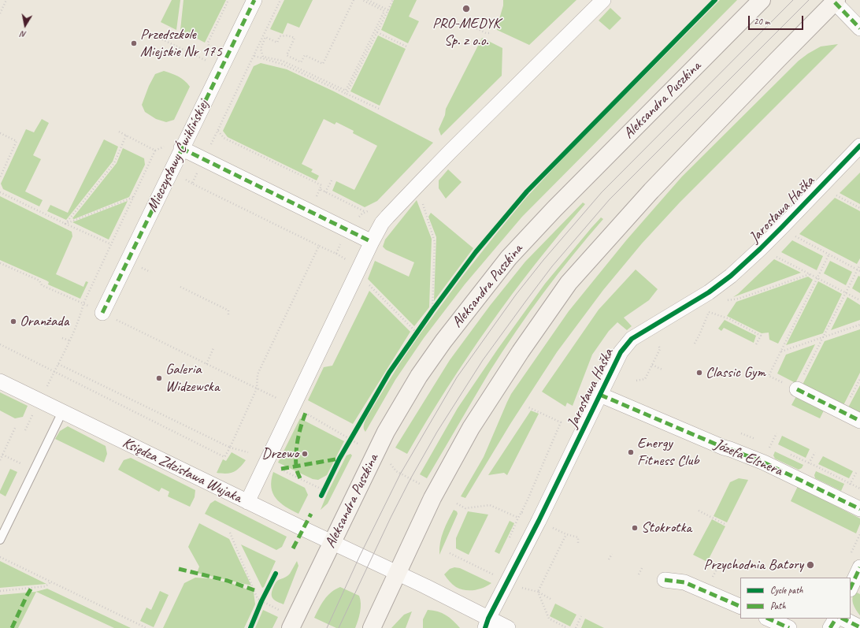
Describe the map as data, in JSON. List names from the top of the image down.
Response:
{
  "streets": {
    "main road": ["Aleksandra Puszkina"],
    "street": [
      "Mieczysławy Ćwiklińskiej",
      "Jarosława Haška",
      "Józefa Elsnera",
      "Księdza Zdzisława Wujaka"
    ]
  },
  "crossings": [
    ["Aleksandra Puszkina", "Księdza Zdzisława Wujaka"],
    ["Jarosława Haška", "Józefa Elsnera"],
    ["Jarosława Haška", "Księdza Zdzisława Wujaka"]
  ],
  "places": [
    "PRO-MEDYK Sp. z o.o.",
    "Przedszkole Miejskie Nr 175",
    "Oranżada",
    "Classic Gym",
    "Galeria Widzewska",
    "Energy Fitness Club",
    "Drzewo",
    "Stokrotka",
    "Przychodnia Batory"
  ],
  "legend": ["Cycle path", "Path"],
  "scale_bar": "20 m",
  "north": "bottom"
}
